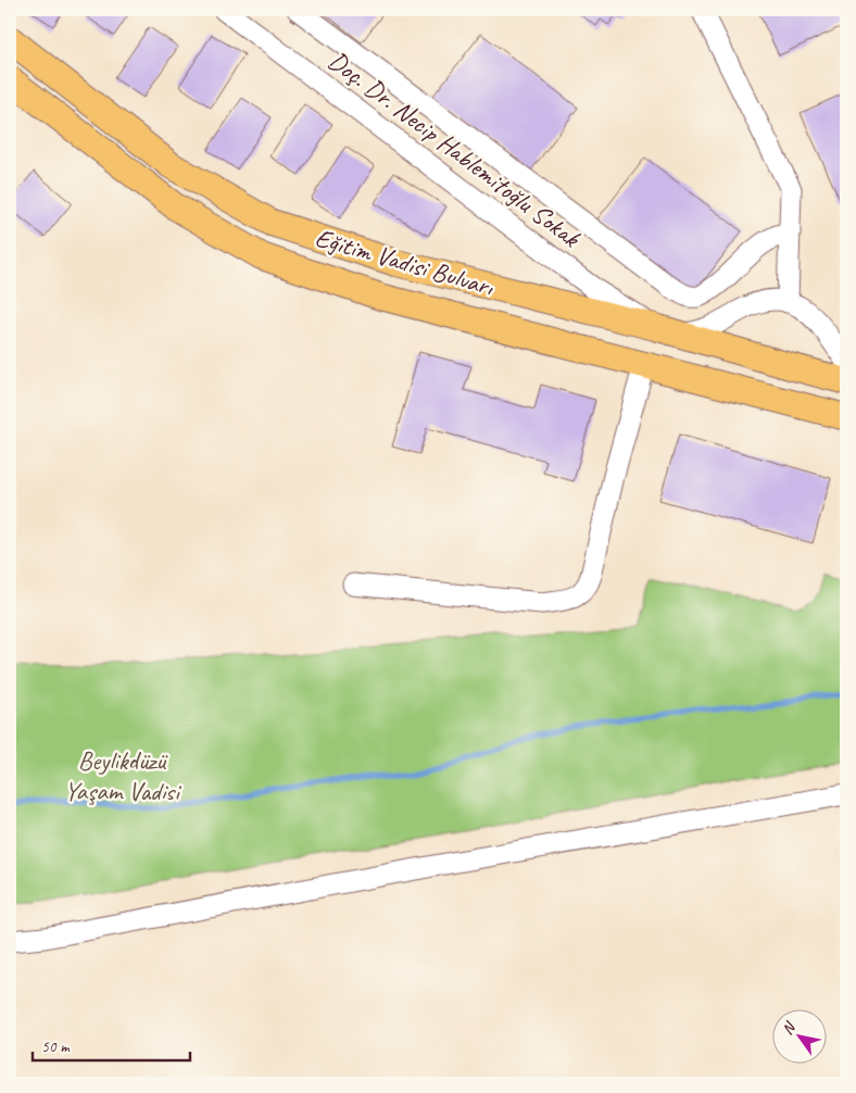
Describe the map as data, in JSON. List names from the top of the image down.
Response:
{
  "streets": {
    "main road": ["Eğitim Vadisi Bulvarı"],
    "street": ["Doç. Dr. Necip Hablemitoğlu Sokak"]
  },
  "crossings": [
    ["Doç. Dr. Necip Hablemitoğlu Sokak", "Eğitim Vadisi Bulvarı"]
  ],
  "parks": ["Beylikdüzü Yaşam Vadisi"],
  "scale_bar": "50 m",
  "north": "top left"
}
